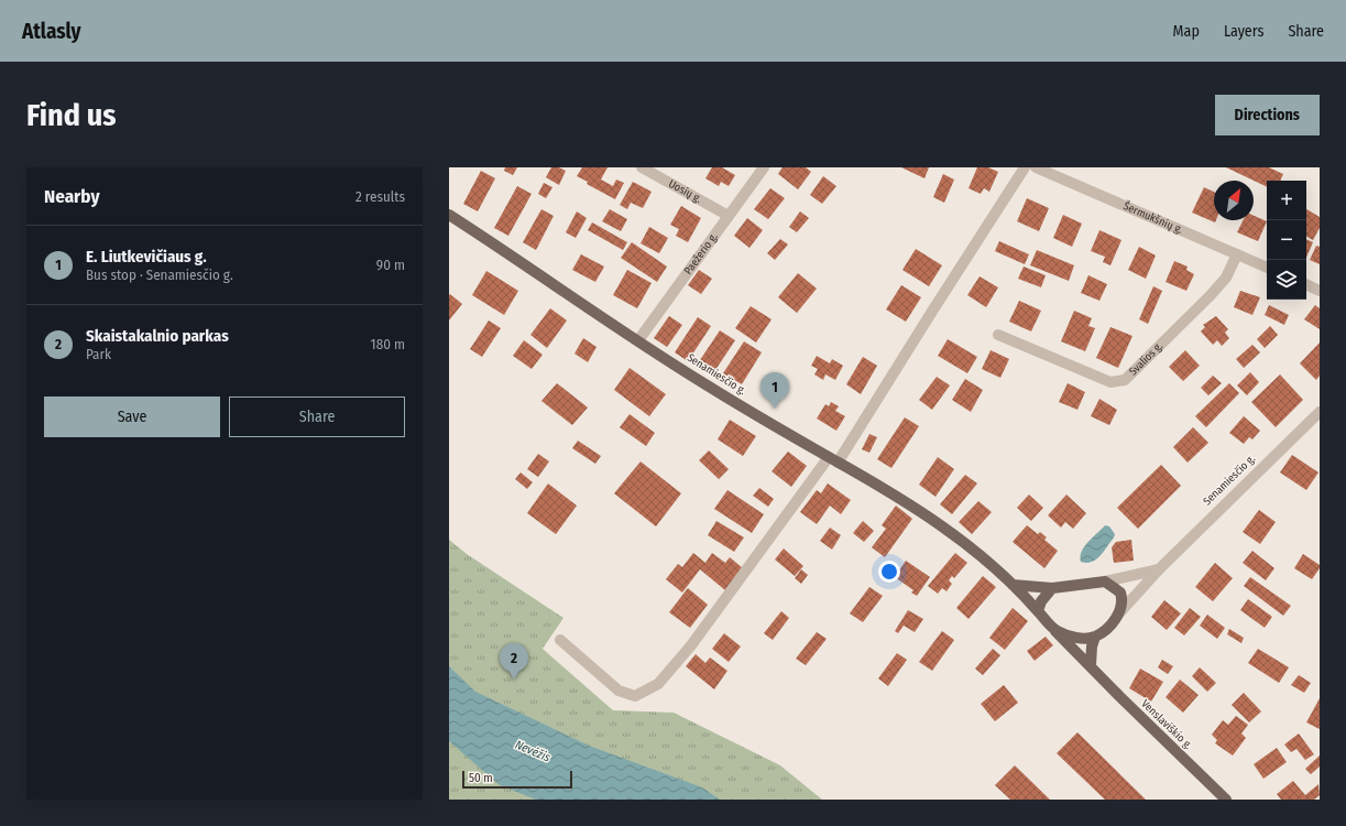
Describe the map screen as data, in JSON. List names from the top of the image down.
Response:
{
  "streets": {
    "main road": ["Senamiesčio g.", "Venslaviškio g."],
    "street": [
      "Uosių g.",
      "Šermukšnių g.",
      "Paežerio g.",
      "Svalios g."
    ]
  },
  "crossings": [
    ["Uosių g.", "Paežerio g."],
    ["Šermukšnių g.", "Svalios g."],
    ["Paežerio g.", "Senamiesčio g."],
    ["Senamiesčio g.", "Venslaviškio g."]
  ],
  "water": ["Nevėžis"],
  "scale_bar": "50 m",
  "north": "top right",
  "page": {
    "header": "Atlasly",
    "nav": ["Map", "Layers", "Share"],
    "buttons": [
      "Directions",
      ["Save", "Share"]
    ],
    "title": "Find us",
    "heading": ["Nearby", "2 results"],
    "map_buttons": ["+", "−"],
    "list": [
      {
        "mark": "1",
        "name": "E. Liutkevičiaus g.",
        "note": "Bus stop · Senamiesčio g.",
        "value": "90 m"
      },
      {
        "mark": "2",
        "name": "Skaistakalnio parkas",
        "note": "Park",
        "value": "180 m"
      }
    ],
    "pins": ["1", "2"],
    "scale": "50 m"
  }
}
